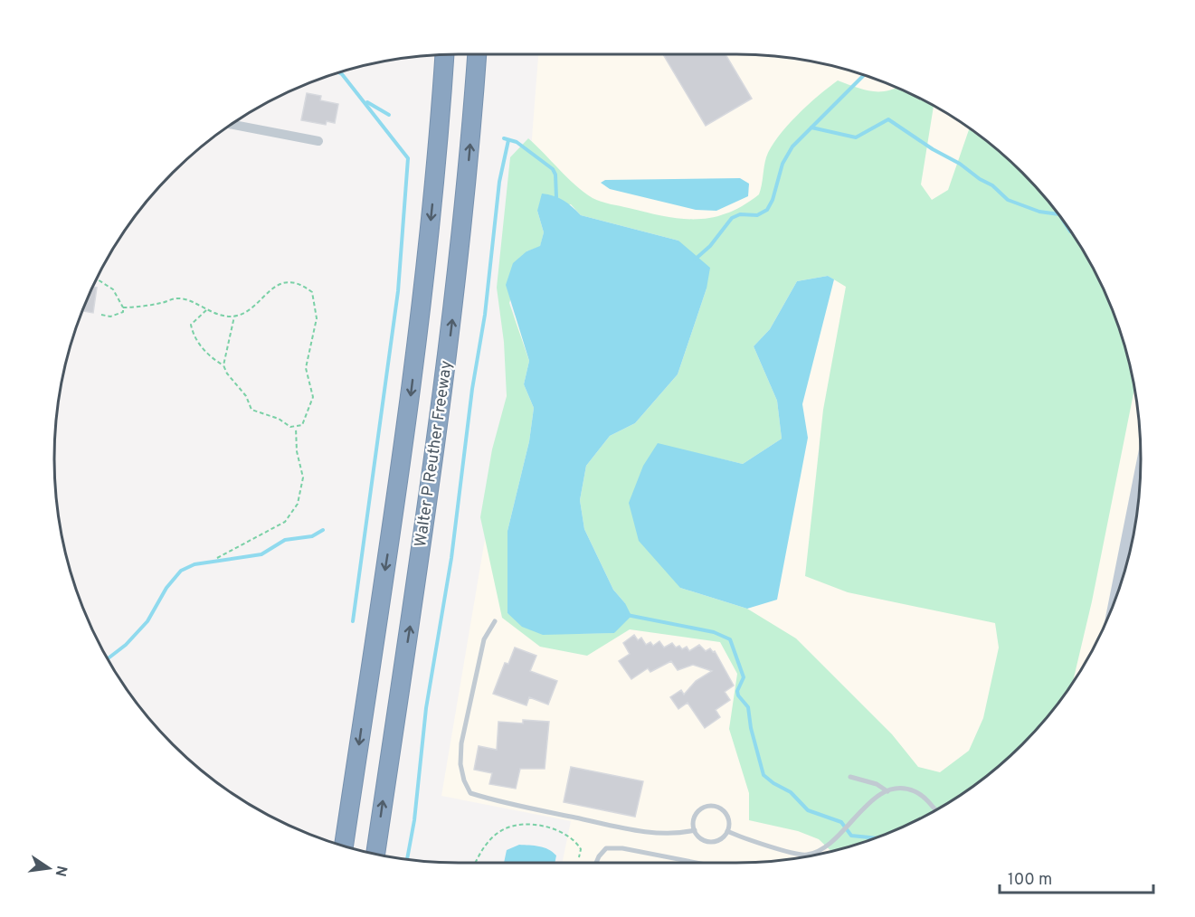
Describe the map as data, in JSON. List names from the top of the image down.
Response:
{
  "streets": {
    "highway": ["Walter P Reuther Freeway"]
  },
  "scale_bar": "100 m",
  "north": "right"
}
